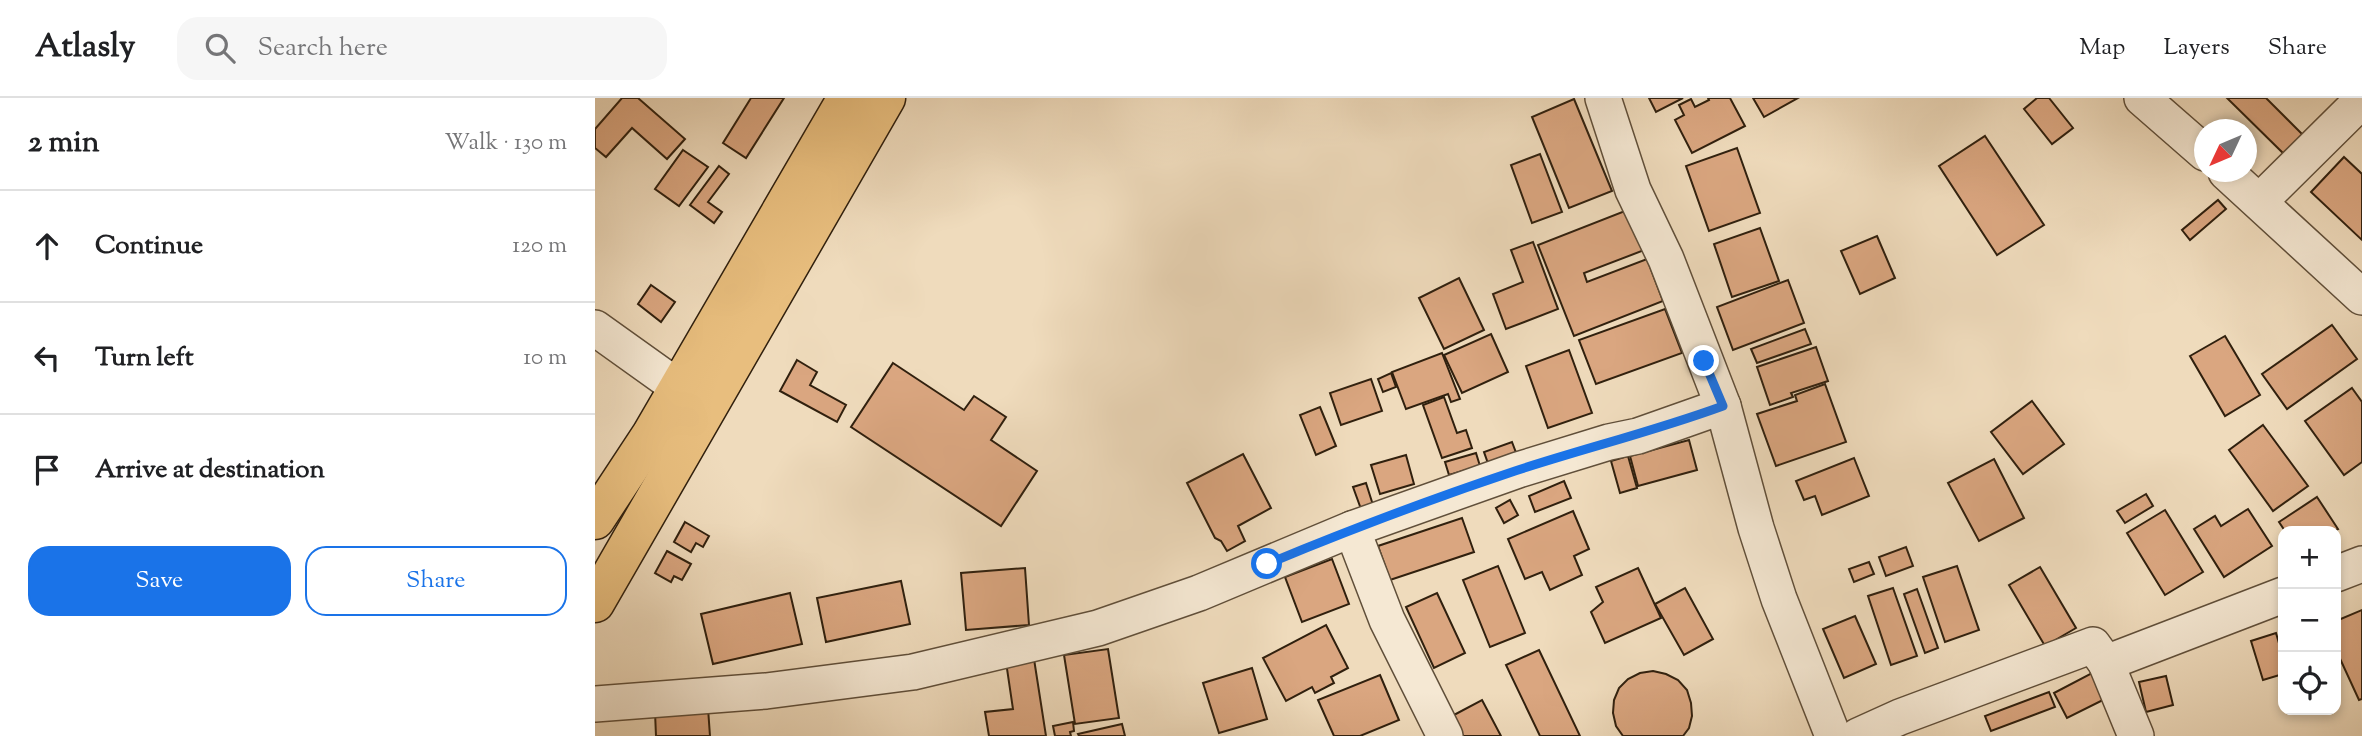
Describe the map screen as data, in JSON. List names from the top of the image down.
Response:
{
  "north": "bottom left",
  "page": {
    "header": "Atlasly",
    "search": "Search here",
    "nav": ["Map", "Layers", "Share"],
    "heading": ["2 min", "Walk · 130 m"],
    "list": [
      ["Continue", "120 m"],
      ["Turn left", "10 m"],
      "Arrive at destination"
    ],
    "buttons": ["Save", "Share"],
    "map_buttons": ["+", "−"]
  }
}
